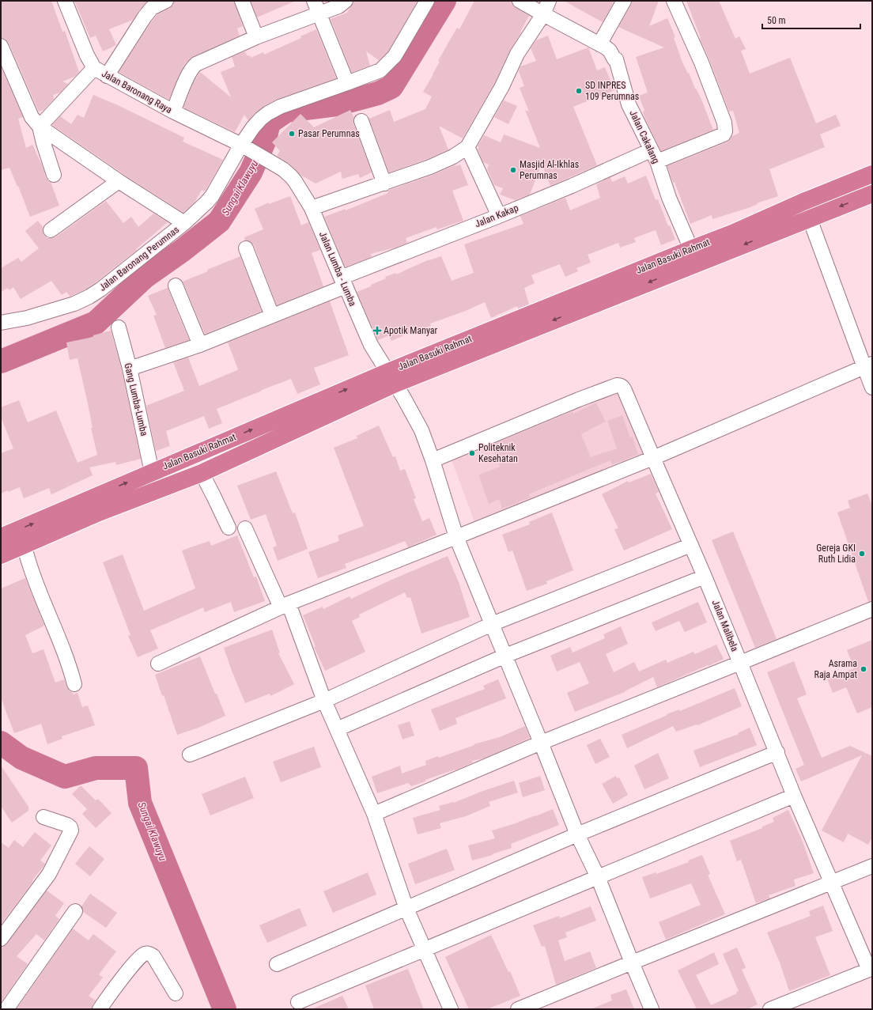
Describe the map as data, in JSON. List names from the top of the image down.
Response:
{
  "streets": {
    "highway": ["Jalan Basuki Rahmat"],
    "street": [
      "Jalan Baronang Raya",
      "Jalan Cakalang",
      "Jalan Kakap",
      "Jalan Baronang Perumnas",
      "Jalan Lumba - Lumba",
      "Gang Lumba-Lumba",
      "Jalan Malibela"
    ]
  },
  "crossings": [
    ["Jalan Baronang Raya", "Jalan Baronang Perumnas"],
    ["Jalan Baronang Raya", "Jalan Lumba - Lumba"],
    ["Jalan Cakalang", "Jalan Kakap"],
    ["Jalan Cakalang", "Jalan Basuki Rahmat"],
    ["Jalan Kakap", "Jalan Lumba - Lumba"],
    ["Jalan Kakap", "Gang Lumba-Lumba"],
    ["Jalan Basuki Rahmat", "Jalan Lumba - Lumba"],
    ["Jalan Basuki Rahmat", "Gang Lumba-Lumba"],
    ["Jalan Lumba - Lumba", "Jalan Malibela"]
  ],
  "water": ["Sungai Klawuyu"],
  "places": {
    "other": [
      "SD INPRES 109 Perumnas",
      "Pasar Perumnas",
      "Masjid Al-Ikhlas Perumnas",
      "Politeknik Kesehatan",
      "Gereja GKI Ruth Lidia",
      "Asrama Raja Ampat"
    ],
    "health": ["Apotik Manyar"]
  },
  "scale_bar": "50 m"
}
